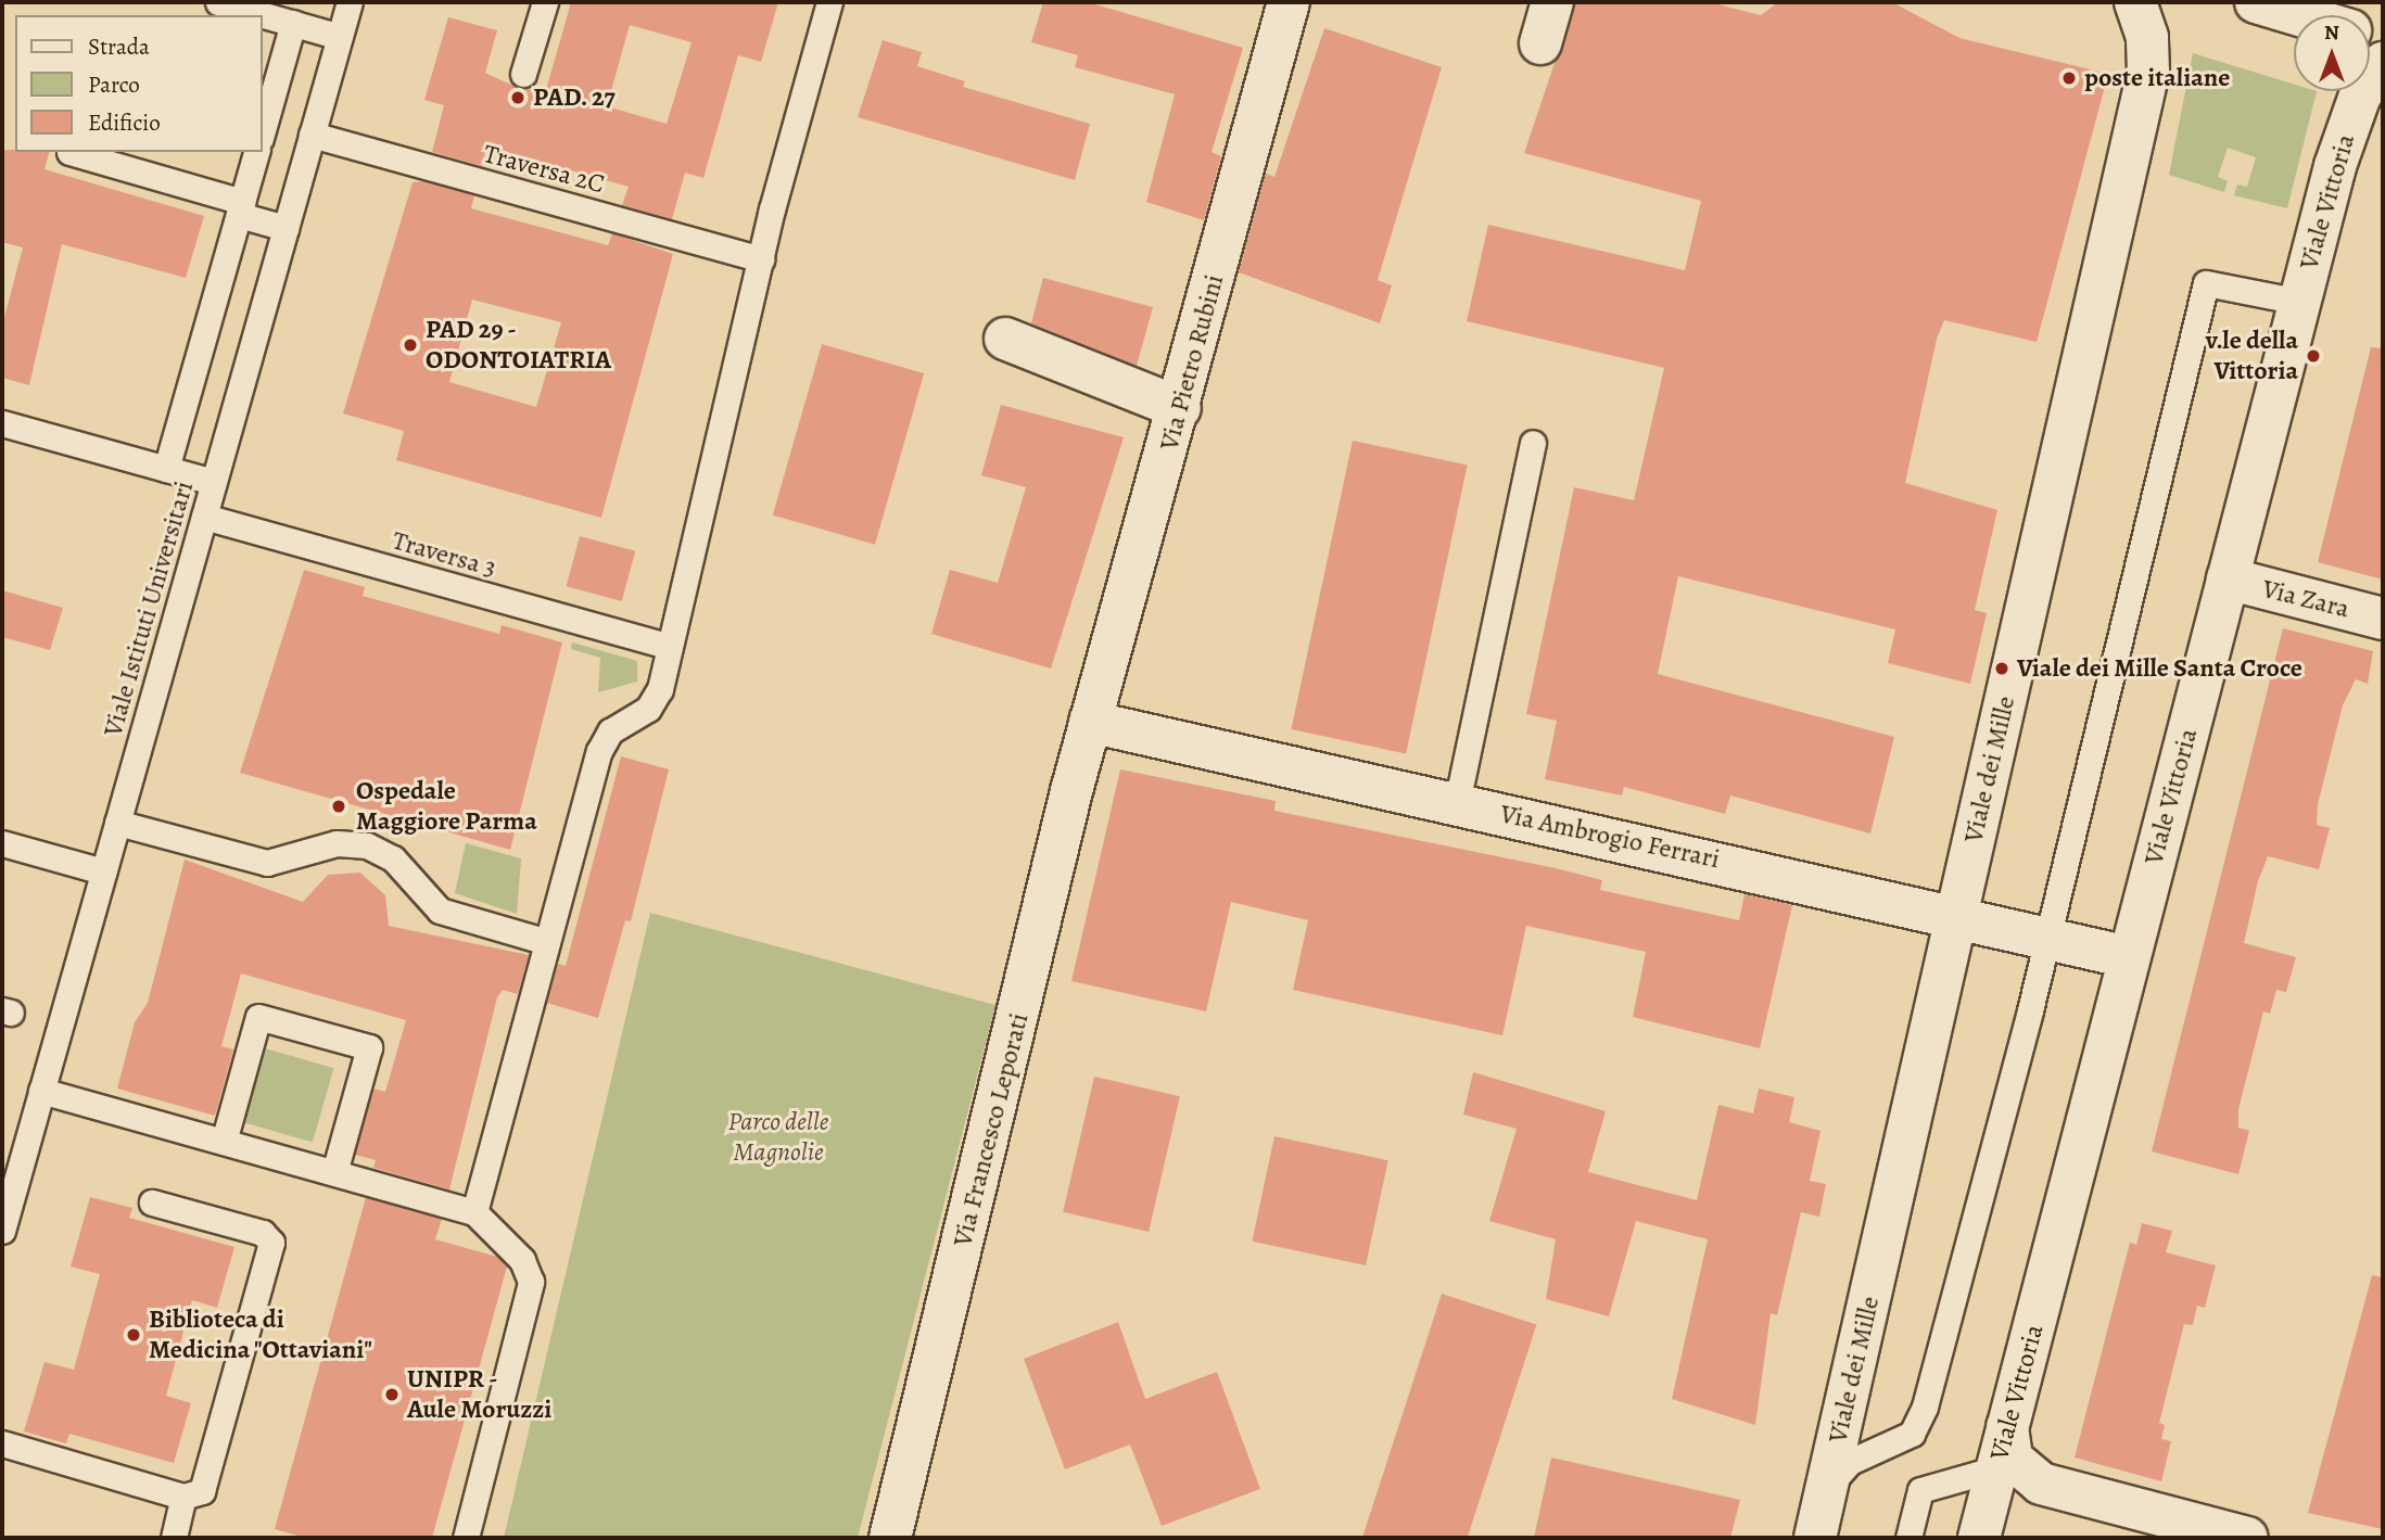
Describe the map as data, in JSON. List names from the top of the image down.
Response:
{
  "streets": {
    "street": [
      "Viale Vittoria",
      "Via Pietro Rubini",
      "Via Zara",
      "Viale dei Mille",
      "Via Ambrogio Ferrari",
      "Via Francesco Leporati"
    ],
    "lane": ["Traversa 2C", "Traversa 3", "Viale Istituti Universitari"]
  },
  "crossings": [
    ["Traversa 2C", "Viale Istituti Universitari"],
    ["Viale Vittoria", "Via Zara"],
    ["Viale Vittoria", "Via Ambrogio Ferrari"],
    ["Via Pietro Rubini", "Via Ambrogio Ferrari"],
    ["Via Pietro Rubini", "Via Francesco Leporati"],
    ["Traversa 3", "Viale Istituti Universitari"],
    ["Viale dei Mille", "Via Ambrogio Ferrari"],
    ["Via Ambrogio Ferrari", "Via Francesco Leporati"]
  ],
  "parks": ["Parco delle Magnolie"],
  "places": [
    "poste italiane",
    "PAD. 27",
    "PAD 29 - ODONTOIATRIA",
    "v.le della Vittoria",
    "Viale dei Mille Santa Croce",
    "Ospedale Maggiore Parma",
    "Biblioteca di Medicina \"Ottaviani\"",
    "UNIPR - Aule Moruzzi"
  ],
  "legend": ["Strada", "Parco", "Edificio"],
  "north": "top"
}
